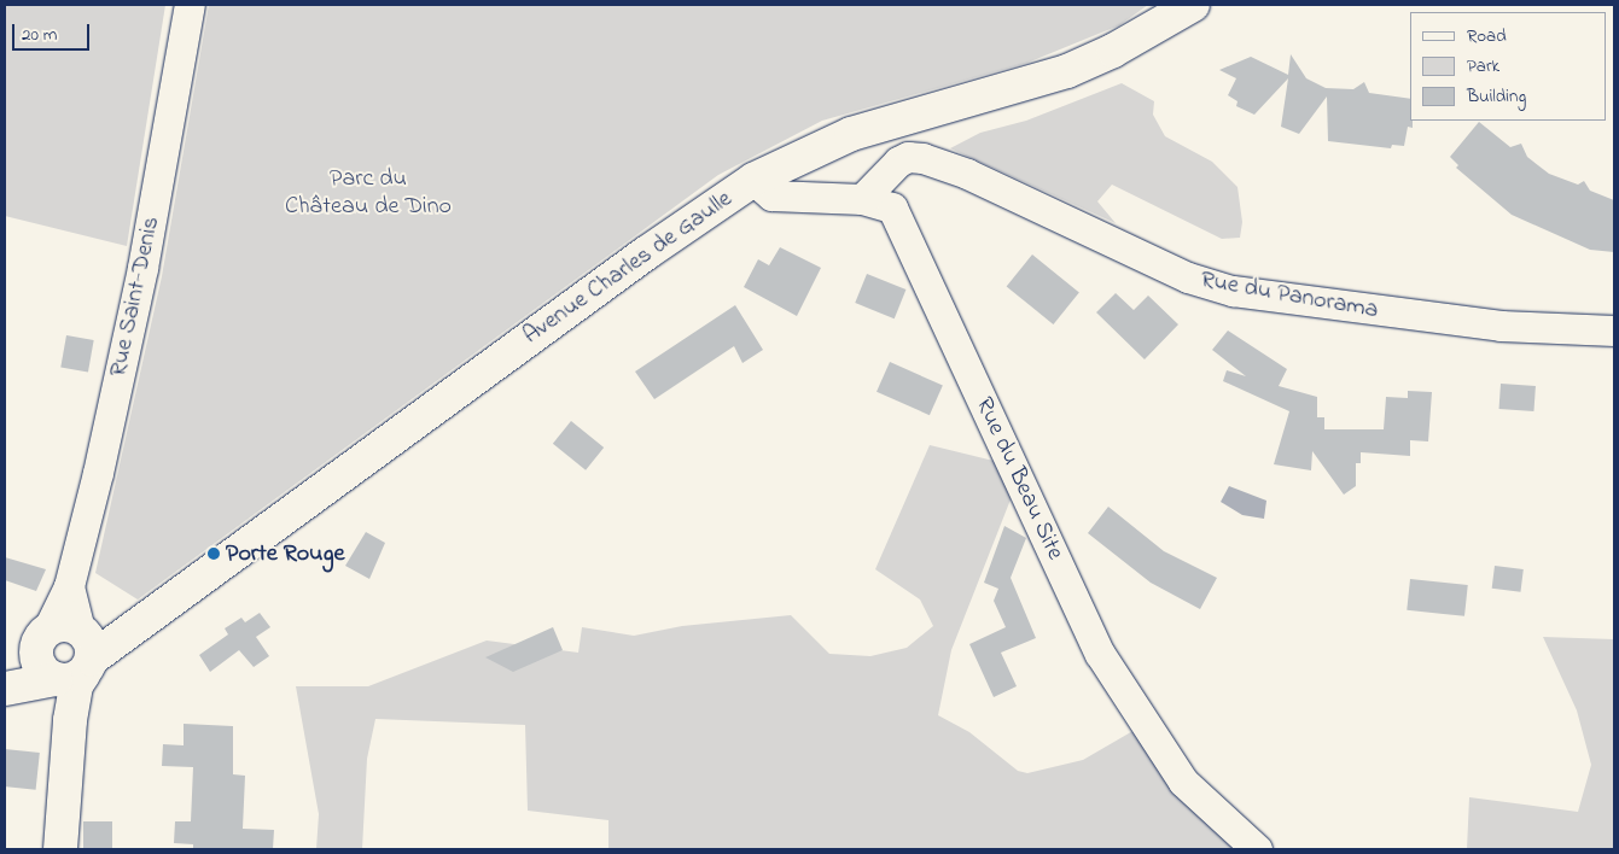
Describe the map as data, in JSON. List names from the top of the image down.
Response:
{
  "streets": {
    "main road": ["Avenue Charles de Gaulle"],
    "street": ["Rue du Panorama", "Rue Saint-Denis", "Rue du Beau Site"]
  },
  "crossings": [
    ["Avenue Charles de Gaulle", "Rue Saint-Denis"],
    ["Avenue Charles de Gaulle", "Rue du Beau Site"],
    ["Rue du Panorama", "Rue du Beau Site"]
  ],
  "parks": ["Parc du Château de Dino"],
  "places": ["Porte Rouge"],
  "legend": ["Road", "Park", "Building"],
  "scale_bar": "20 m"
}
